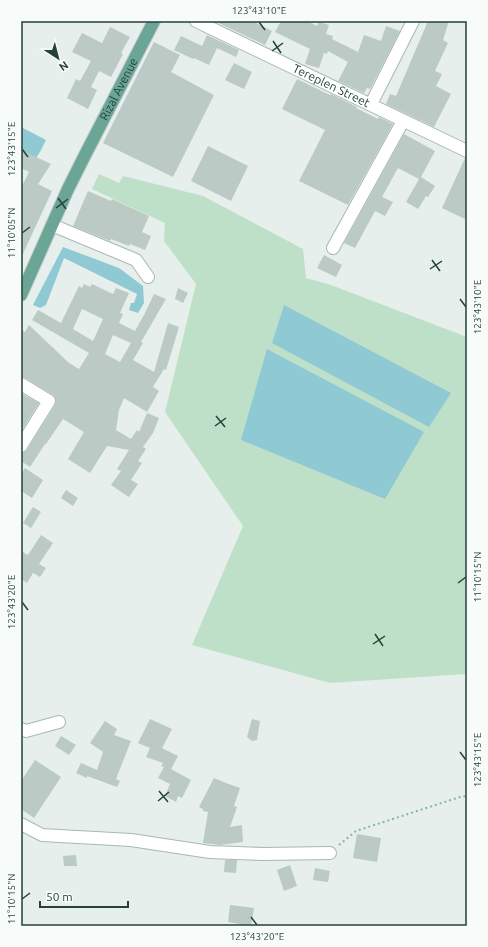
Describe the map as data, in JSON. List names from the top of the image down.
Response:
{
  "streets": {
    "main road": ["Rizal Avenue"],
    "street": ["Tereplen Street"]
  },
  "scale_bar": "50 m",
  "north": "bottom right",
  "coordinates": [
    "123°43'10\"E",
    "123°43'15\"E",
    "11°10'05\"N",
    "11°10'15\"N",
    "123°43'20\"E"
  ]
}
